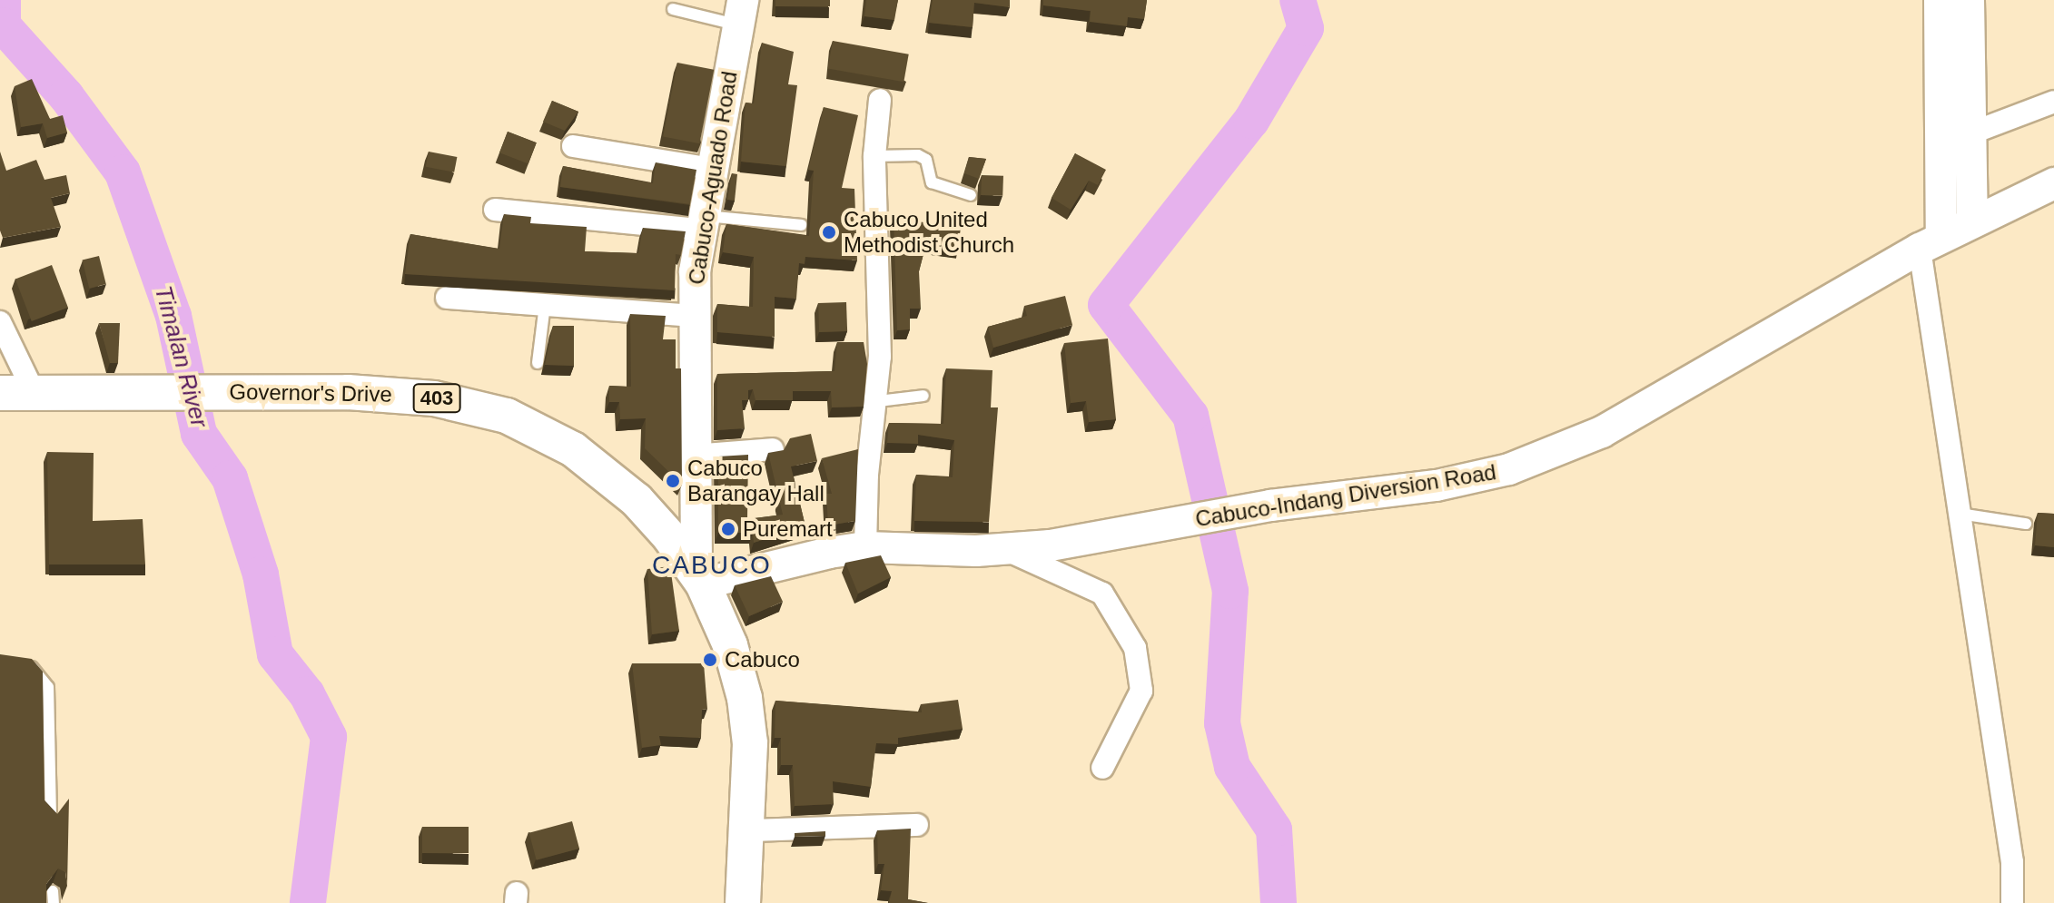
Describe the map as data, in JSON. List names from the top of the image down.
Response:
{
  "streets": {
    "main road": [
      "Cabuco-Aguado Road",
      "Governor's Drive",
      "403",
      "Cabuco-Indang Diversion Road"
    ]
  },
  "crossings": [
    ["Cabuco-Aguado Road", "Governor's Drive"],
    ["Cabuco-Aguado Road", "Cabuco-Indang Diversion Road"],
    ["Governor's Drive", "Cabuco-Indang Diversion Road"]
  ],
  "districts": ["CABUCO"],
  "water": ["Timalan River"],
  "places": [
    "Cabuco United Methodist Church",
    "Cabuco Barangay Hall",
    "Puremart",
    "Cabuco"
  ]
}
